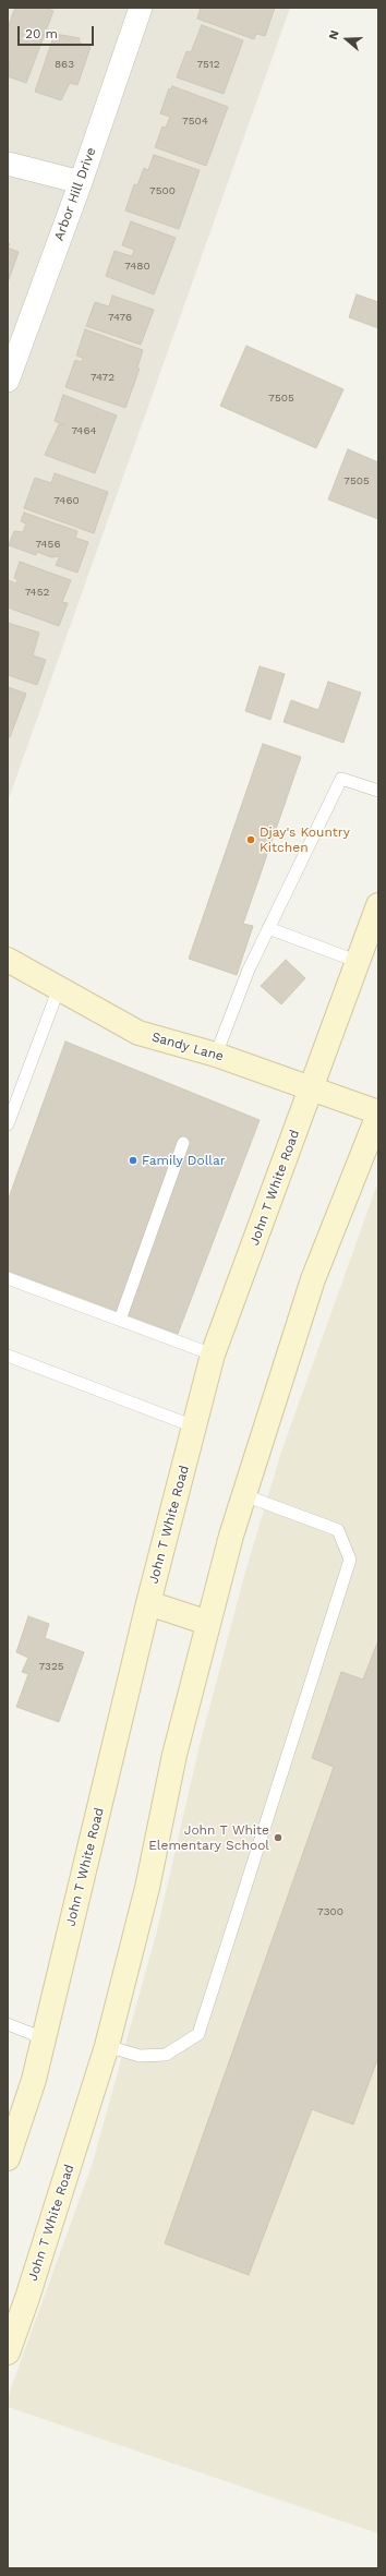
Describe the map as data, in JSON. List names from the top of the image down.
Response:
{
  "streets": {
    "main road": ["Sandy Lane", "John T White Road"],
    "street": ["Arbor Hill Drive"]
  },
  "crossings": [
    ["Sandy Lane", "John T White Road"]
  ],
  "places": ["Djay's Kountry Kitchen", "Family Dollar", "John T White Elementary School"],
  "house_numbers": [
    "863",
    "7512",
    "7504",
    "7500",
    "7480",
    "7476",
    "7472",
    "7505",
    "7464",
    "7505",
    "7460",
    "7456",
    "7452",
    "7325",
    "7300"
  ],
  "scale_bar": "20 m",
  "north": "left"
}
